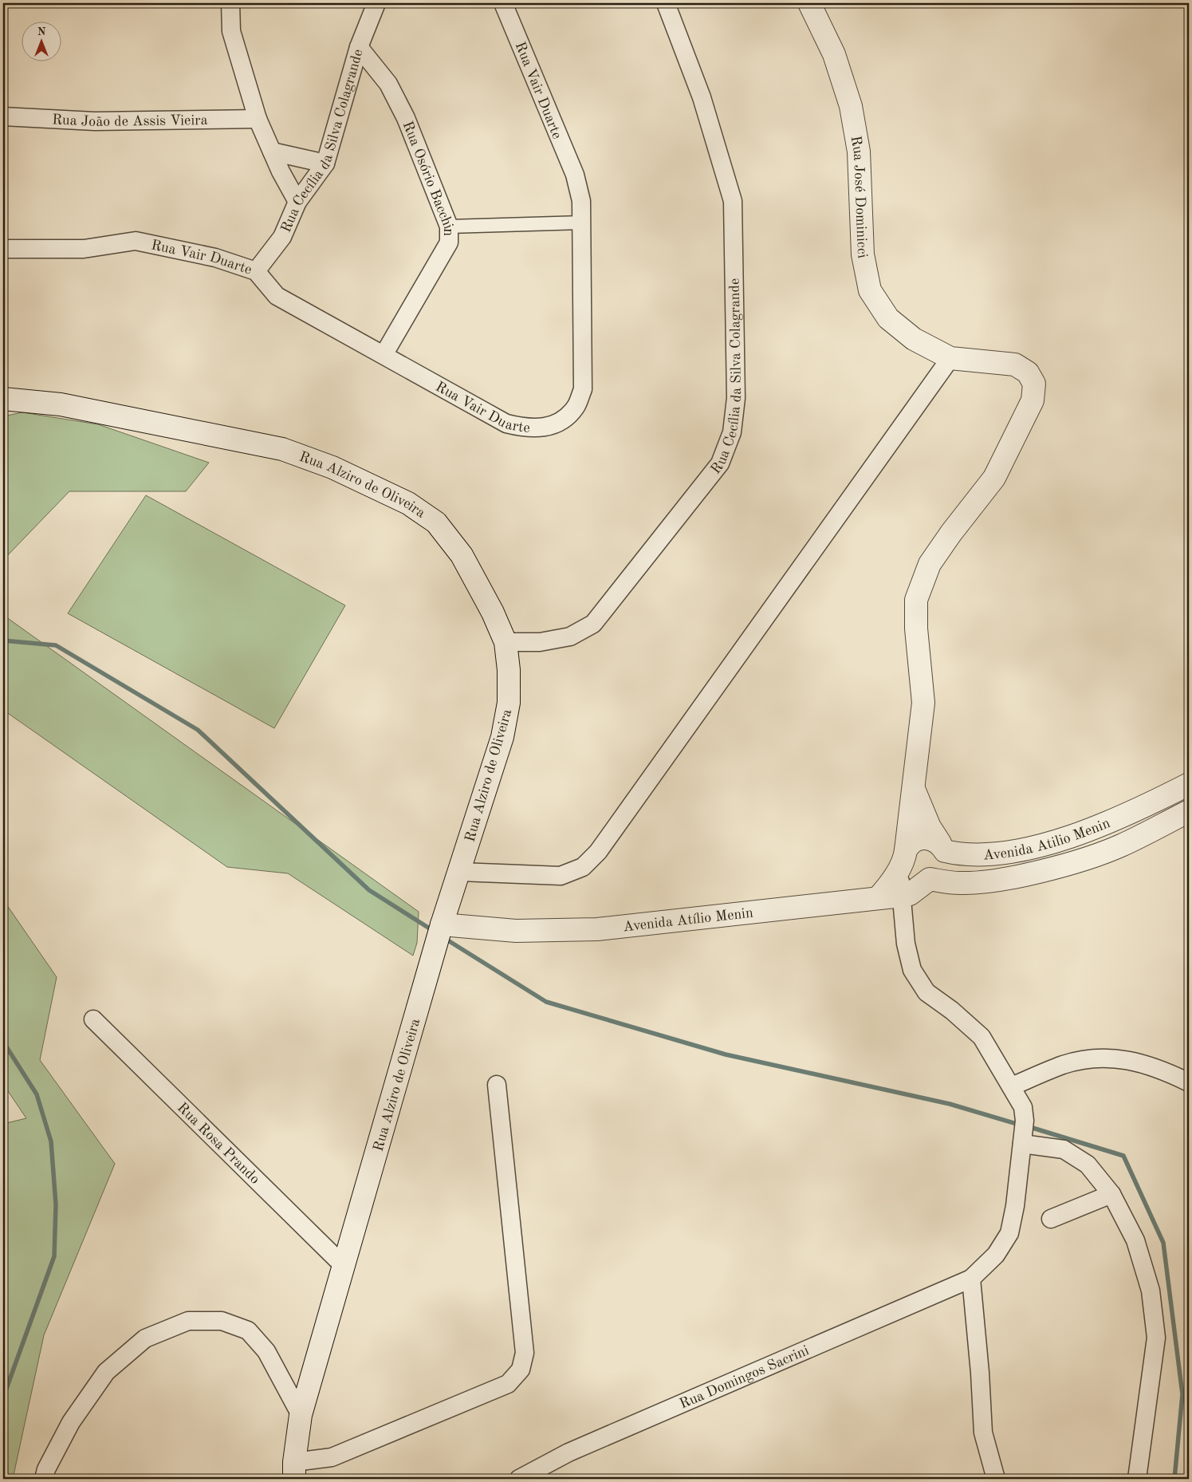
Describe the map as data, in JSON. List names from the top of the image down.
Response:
{
  "streets": {
    "street": [
      "Rua Vair Duarte",
      "Rua João de Assis Vieira",
      "Rua Cecília da Silva Colagrande",
      "Rua Osório Bacchin",
      "Rua José Dominicci",
      "Rua Alziro de Oliveira",
      "Avenida Atilio Menin",
      "Avenida Atílio Menin",
      "Rua Rosa Prando",
      "Rua Domingos Sacrini"
    ]
  },
  "crossings": [
    ["Rua Vair Duarte", "Rua Cecília da Silva Colagrande"],
    ["Rua Vair Duarte", "Rua Osório Bacchin"],
    ["Rua Cecília da Silva Colagrande", "Rua Osório Bacchin"],
    ["Rua Cecília da Silva Colagrande", "Rua Alziro de Oliveira"],
    ["Rua Alziro de Oliveira", "Avenida Atílio Menin"],
    ["Rua Alziro de Oliveira", "Rua Rosa Prando"],
    ["Avenida Atilio Menin", "Avenida Atílio Menin"],
    ["Avenida Atilio Menin", "Rua Domingos Sacrini"],
    ["Avenida Atílio Menin", "Rua Domingos Sacrini"]
  ],
  "north": "top"
}
